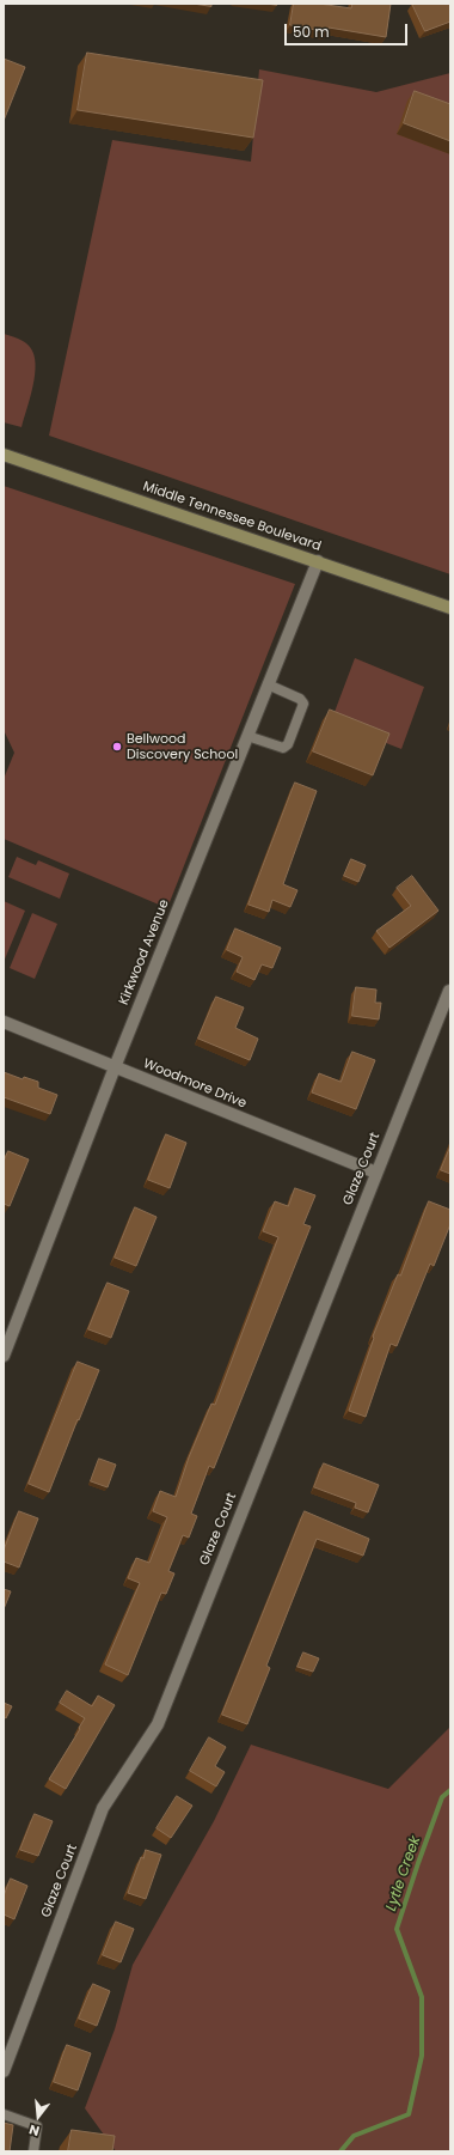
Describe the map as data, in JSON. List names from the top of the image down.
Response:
{
  "streets": {
    "main road": ["Middle Tennessee Boulevard"],
    "street": ["Kirkwood Avenue", "Woodmore Drive", "Glaze Court"]
  },
  "crossings": [
    ["Middle Tennessee Boulevard", "Kirkwood Avenue"],
    ["Kirkwood Avenue", "Woodmore Drive"],
    ["Woodmore Drive", "Glaze Court"]
  ],
  "water": ["Lytle Creek"],
  "places": ["Bellwood Discovery School"],
  "scale_bar": "50 m",
  "north": "bottom"
}
